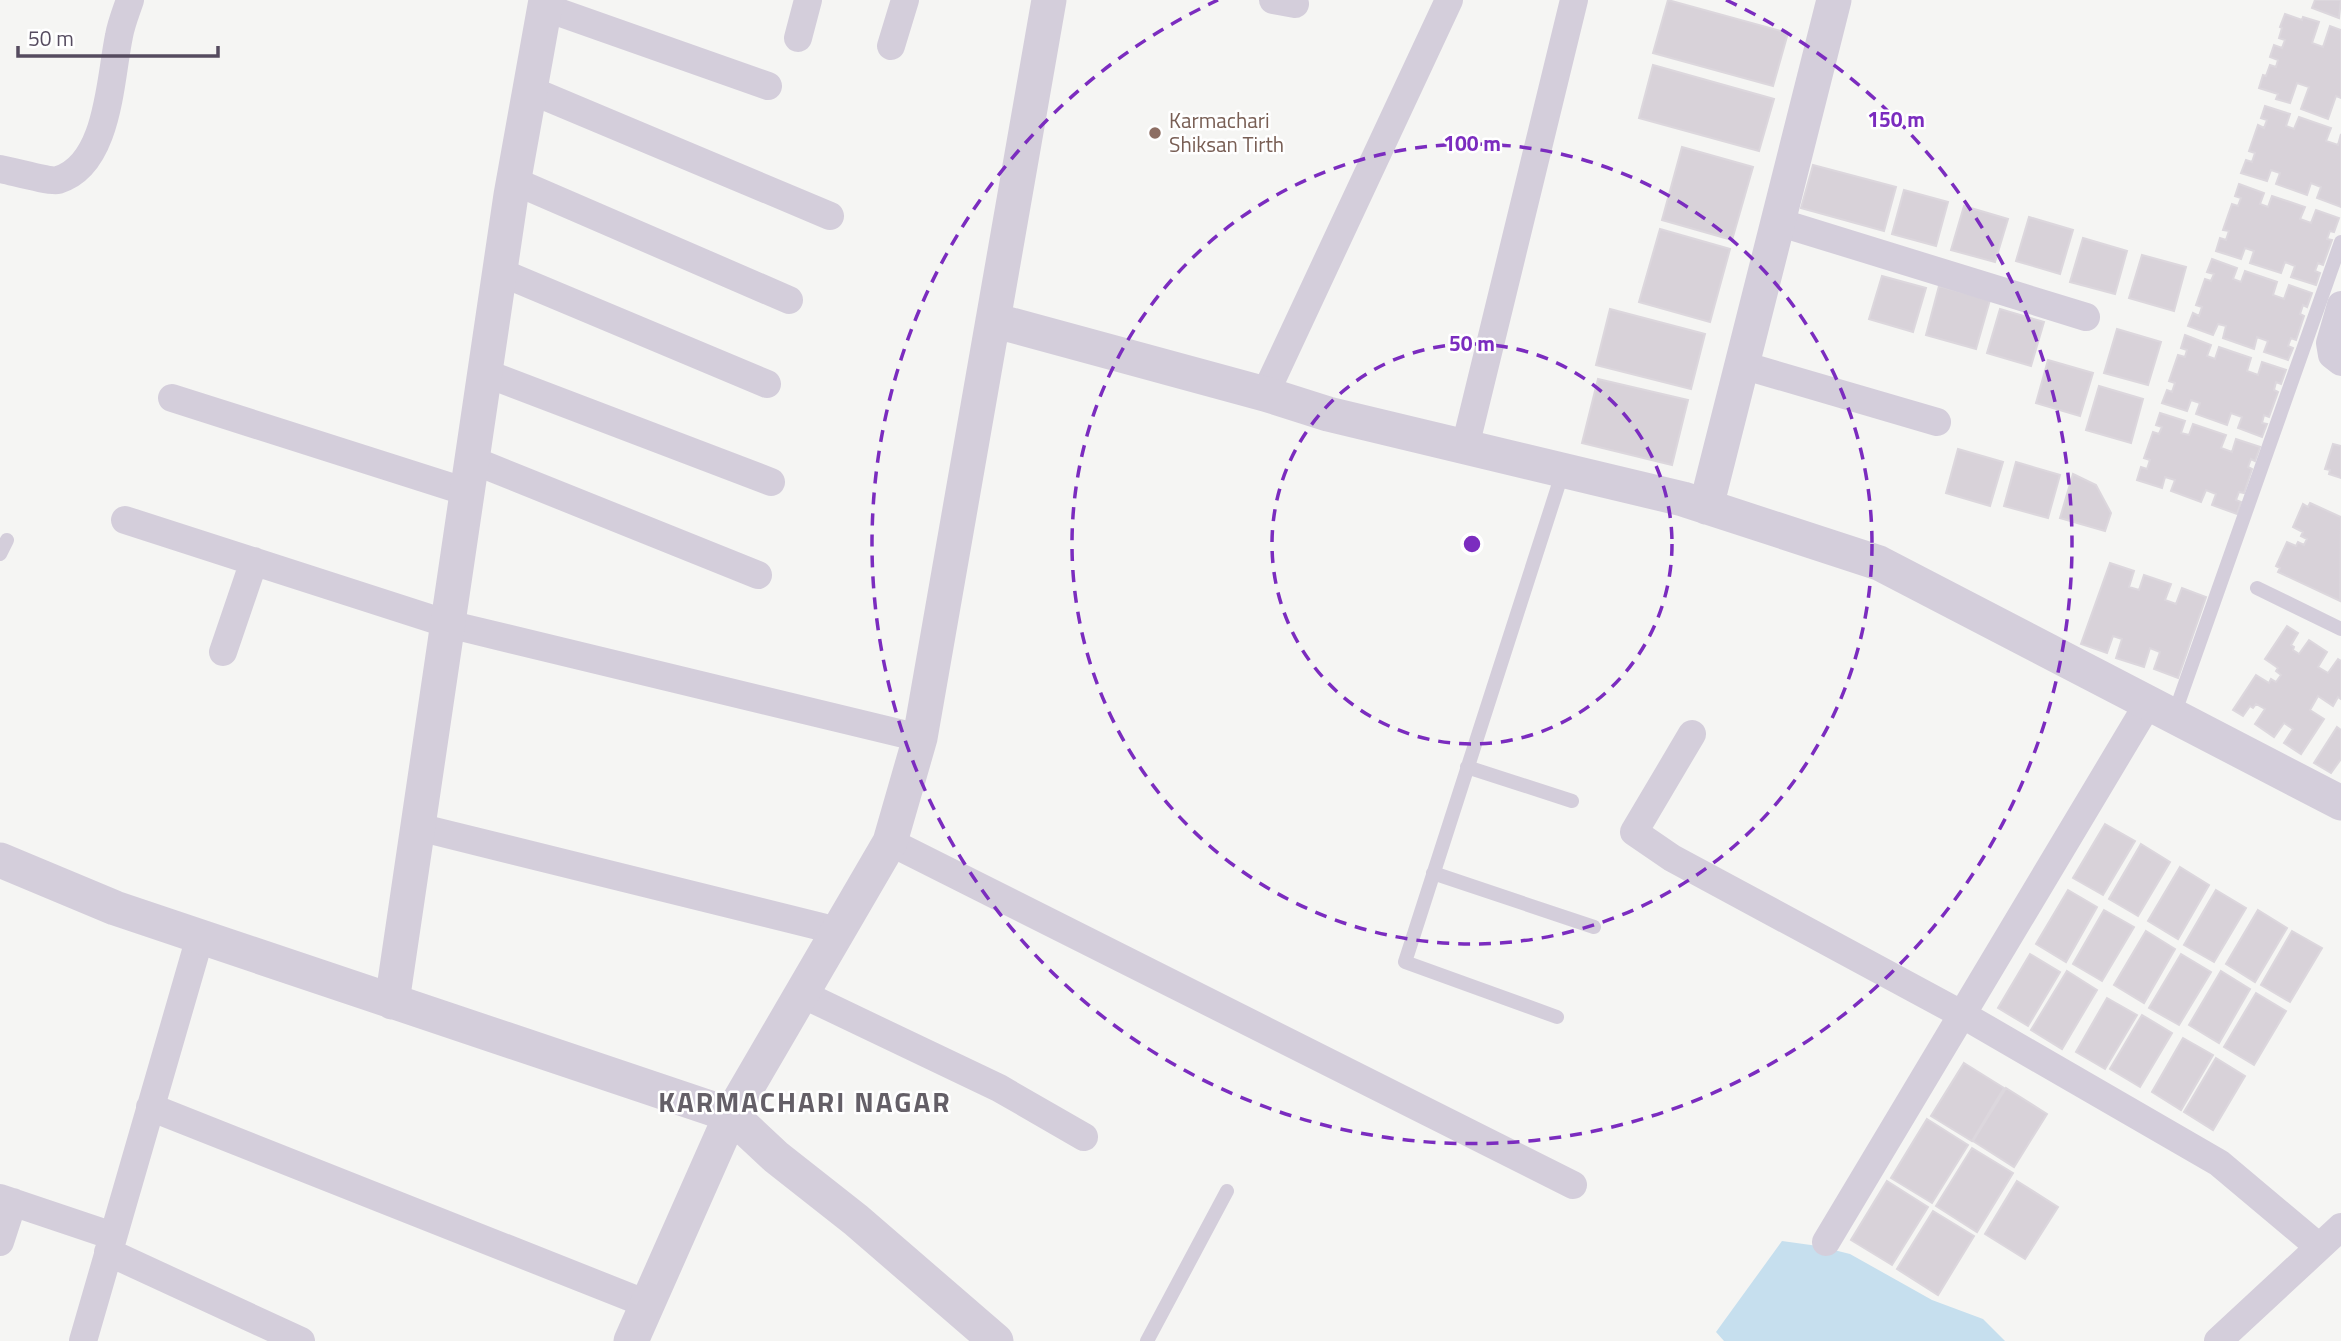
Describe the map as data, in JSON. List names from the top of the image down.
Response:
{
  "districts": ["KARMACHARI NAGAR"],
  "places": ["Karmachari Shiksan Tirth"],
  "scale_bar": "50 m",
  "rings": ["150 m", "100 m", "50 m"]
}
